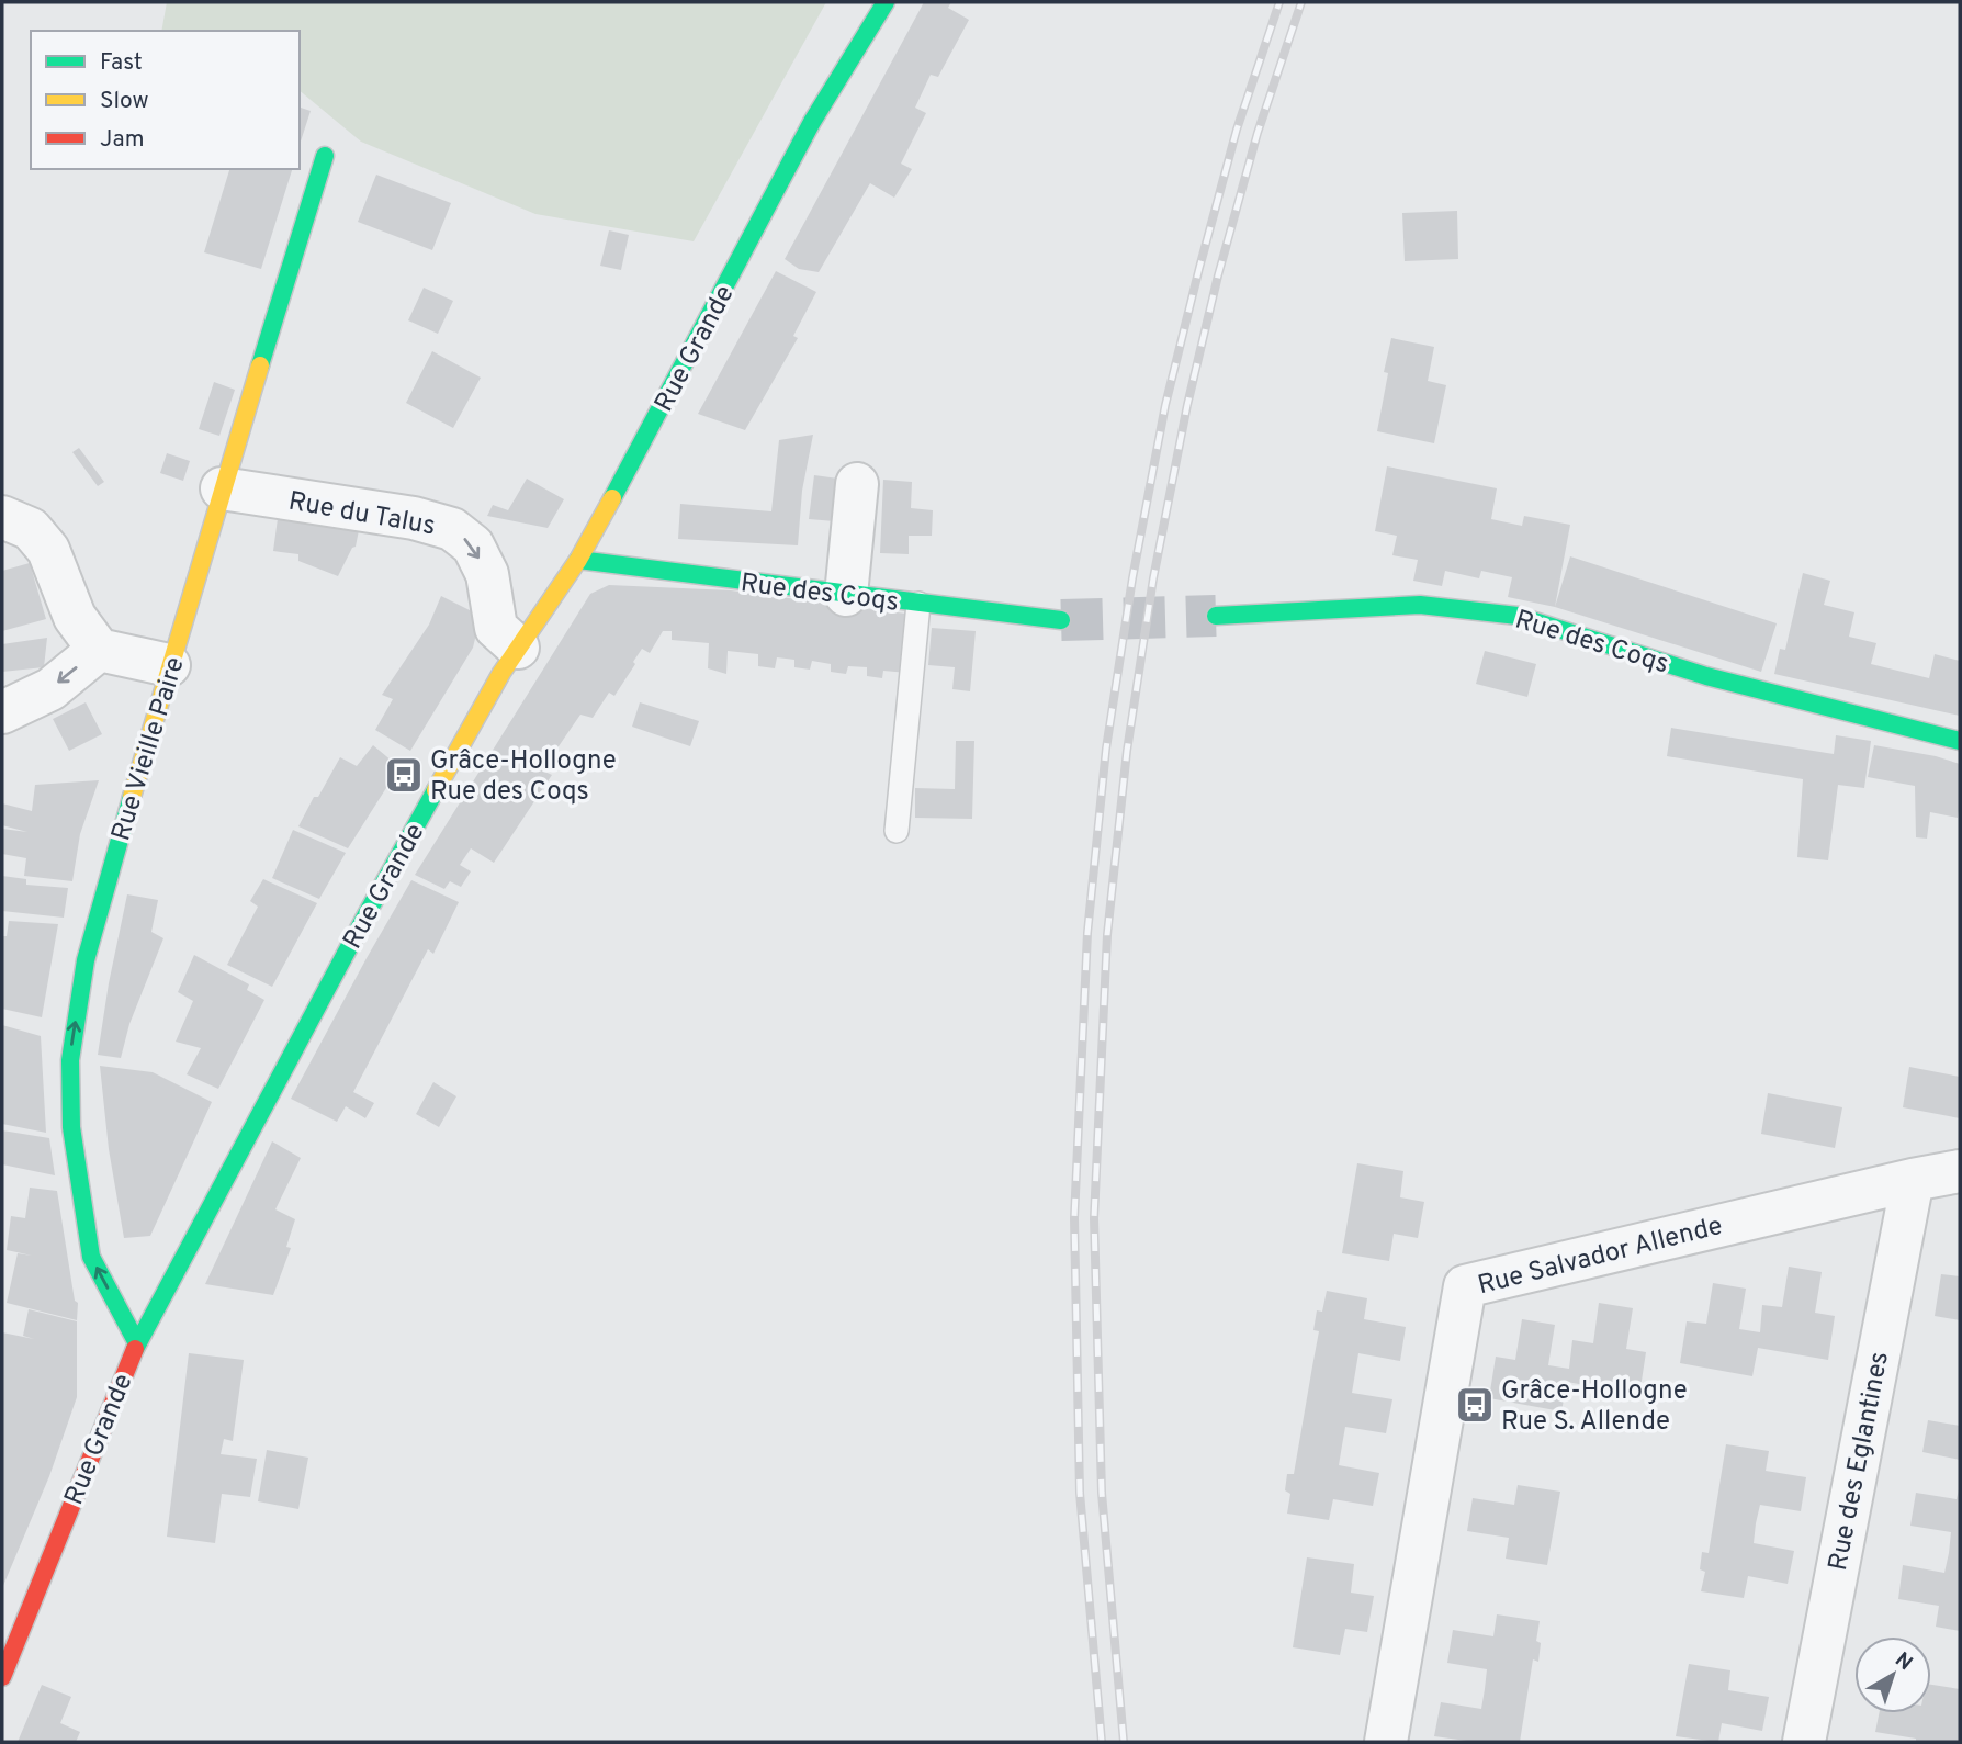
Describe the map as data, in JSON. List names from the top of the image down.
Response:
{
  "streets": {
    "street": [
      "Rue Grande",
      "Rue du Talus",
      "Rue des Coqs",
      "Rue Vieille Paire",
      "Rue Salvador Allende",
      "Rue des Eglantines"
    ]
  },
  "crossings": [
    ["Rue Grande", "Rue du Talus"],
    ["Rue Grande", "Rue des Coqs"],
    ["Rue Grande", "Rue Vieille Paire"],
    ["Rue du Talus", "Rue Vieille Paire"],
    ["Rue Salvador Allende", "Rue des Eglantines"]
  ],
  "one_way": ["Rue du Talus", "Rue Vieille Paire"],
  "places": {
    "bus stop": ["Grâce-Hollogne Rue des Coqs", "Grâce-Hollogne Rue S. Allende"]
  },
  "legend": ["Fast", "Slow", "Jam"],
  "north": "top right"
}
